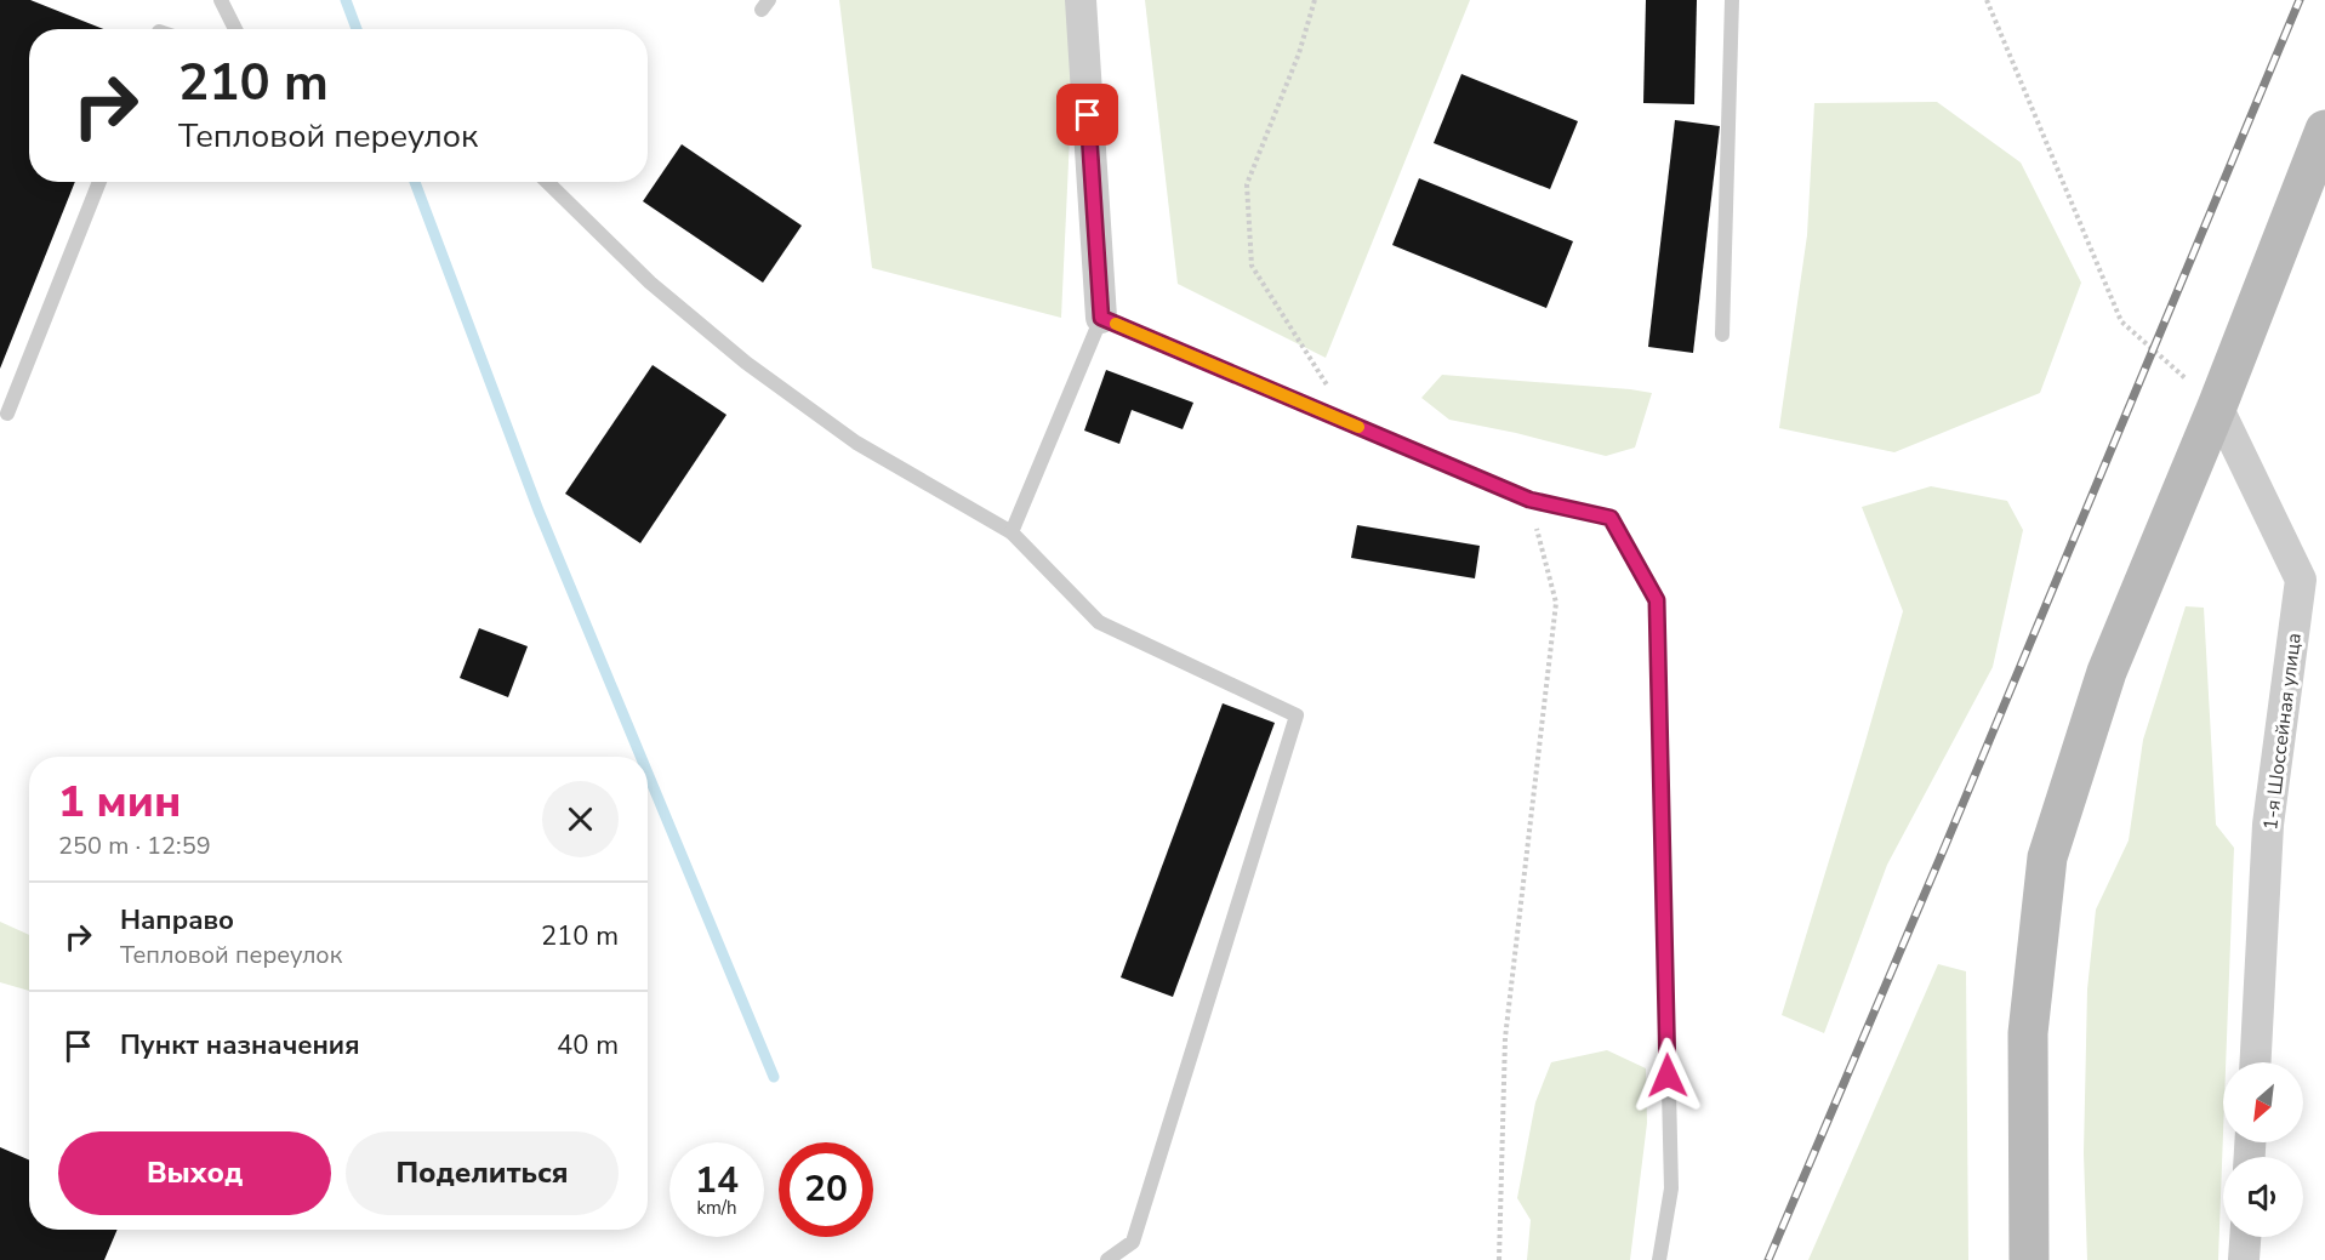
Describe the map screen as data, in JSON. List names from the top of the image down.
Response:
{
  "streets": {
    "street": ["1-я Шоссейная улица"]
  },
  "north": "bottom left",
  "page": {
    "turn": ["210 m", "Тепловой переулок"],
    "heading": ["1 мин", "250 m · 12:59"],
    "list": [
      {
        "name": "Направо",
        "note": "Тепловой переулок",
        "value": "210 m"
      },
      {
        "name": "Пункт назначения",
        "value": "40 m"
      }
    ],
    "buttons": ["Выход", "Поделиться"],
    "speed": "14 km/h",
    "limit": "20"
  }
}
